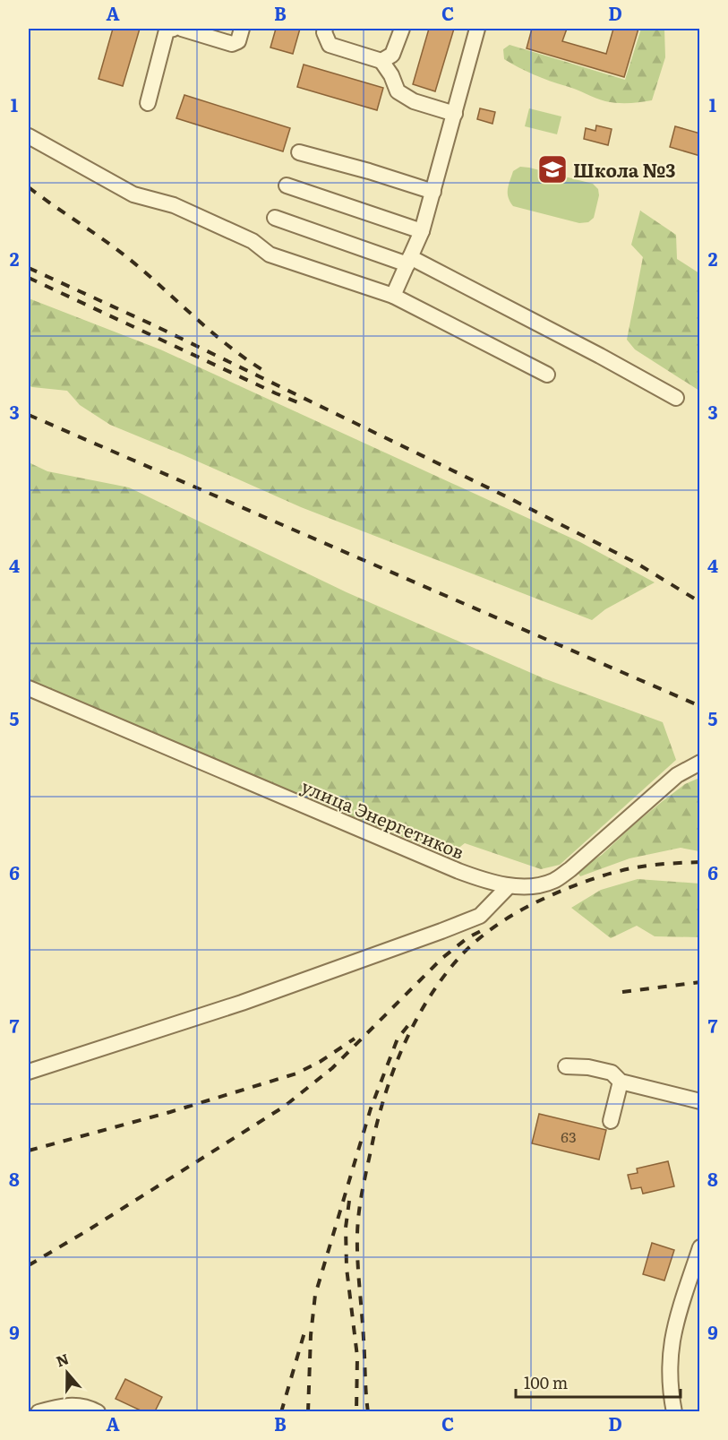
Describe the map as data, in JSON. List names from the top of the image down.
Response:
{
  "streets": {
    "street": ["улица Энергетиков"]
  },
  "places": {
    "school or university": ["Школа №3"]
  },
  "house_numbers": ["63"],
  "scale_bar": "100 m",
  "north": "top",
  "grid": {
    "columns": [
      "A",
      "B",
      "C",
      "D"
    ],
    "rows": [
      "1",
      "2",
      "3",
      "4",
      "5",
      "6",
      "7",
      "8",
      "9"
    ]
  }
}
